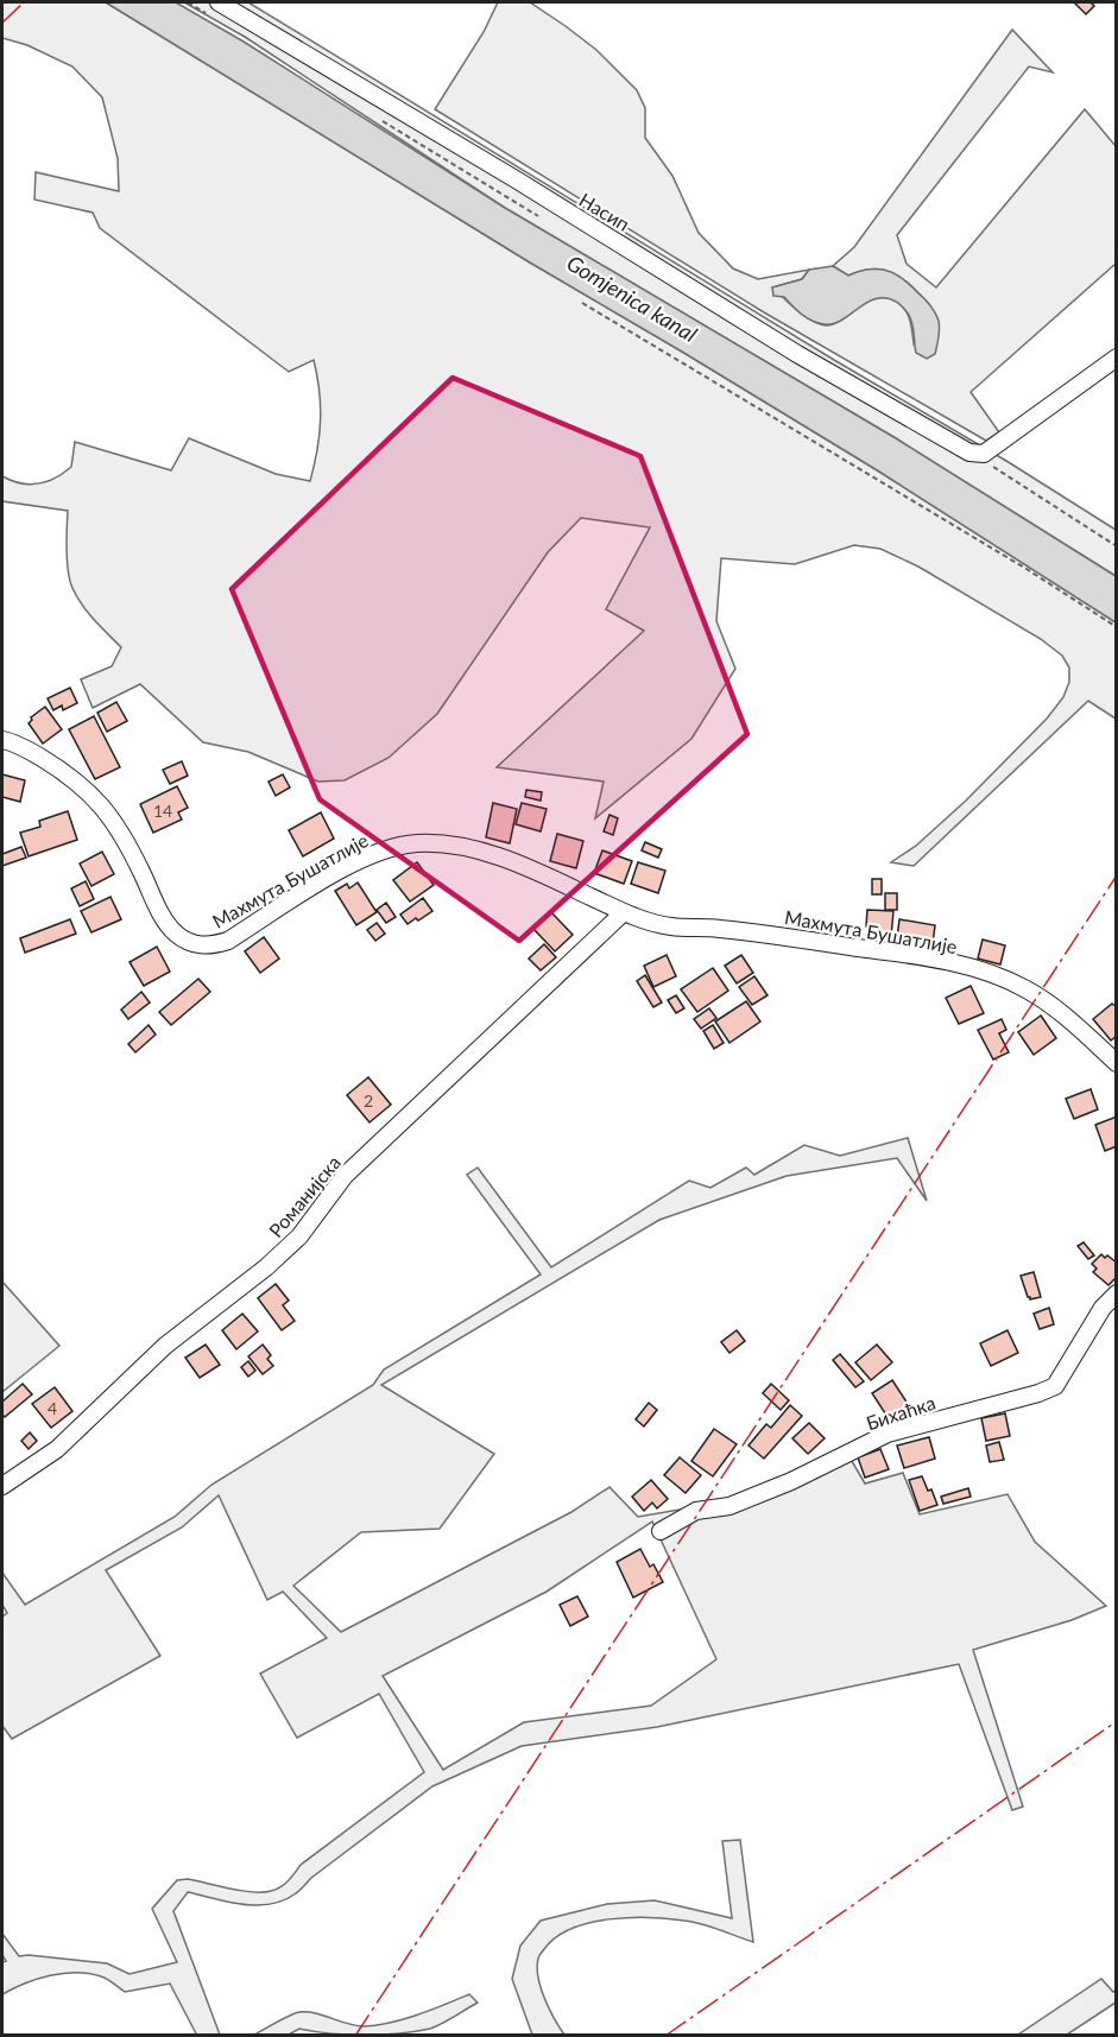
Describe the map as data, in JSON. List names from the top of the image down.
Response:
{
  "streets": {
    "street": [
      "Насип",
      "Махмута Бушатлије",
      "Романијска",
      "Бихаћка"
    ]
  },
  "crossings": [
    ["Махмута Бушатлије", "Романијска"]
  ],
  "water": ["Gomjenica kanal"],
  "house_numbers": ["14", "2", "4"]
}
